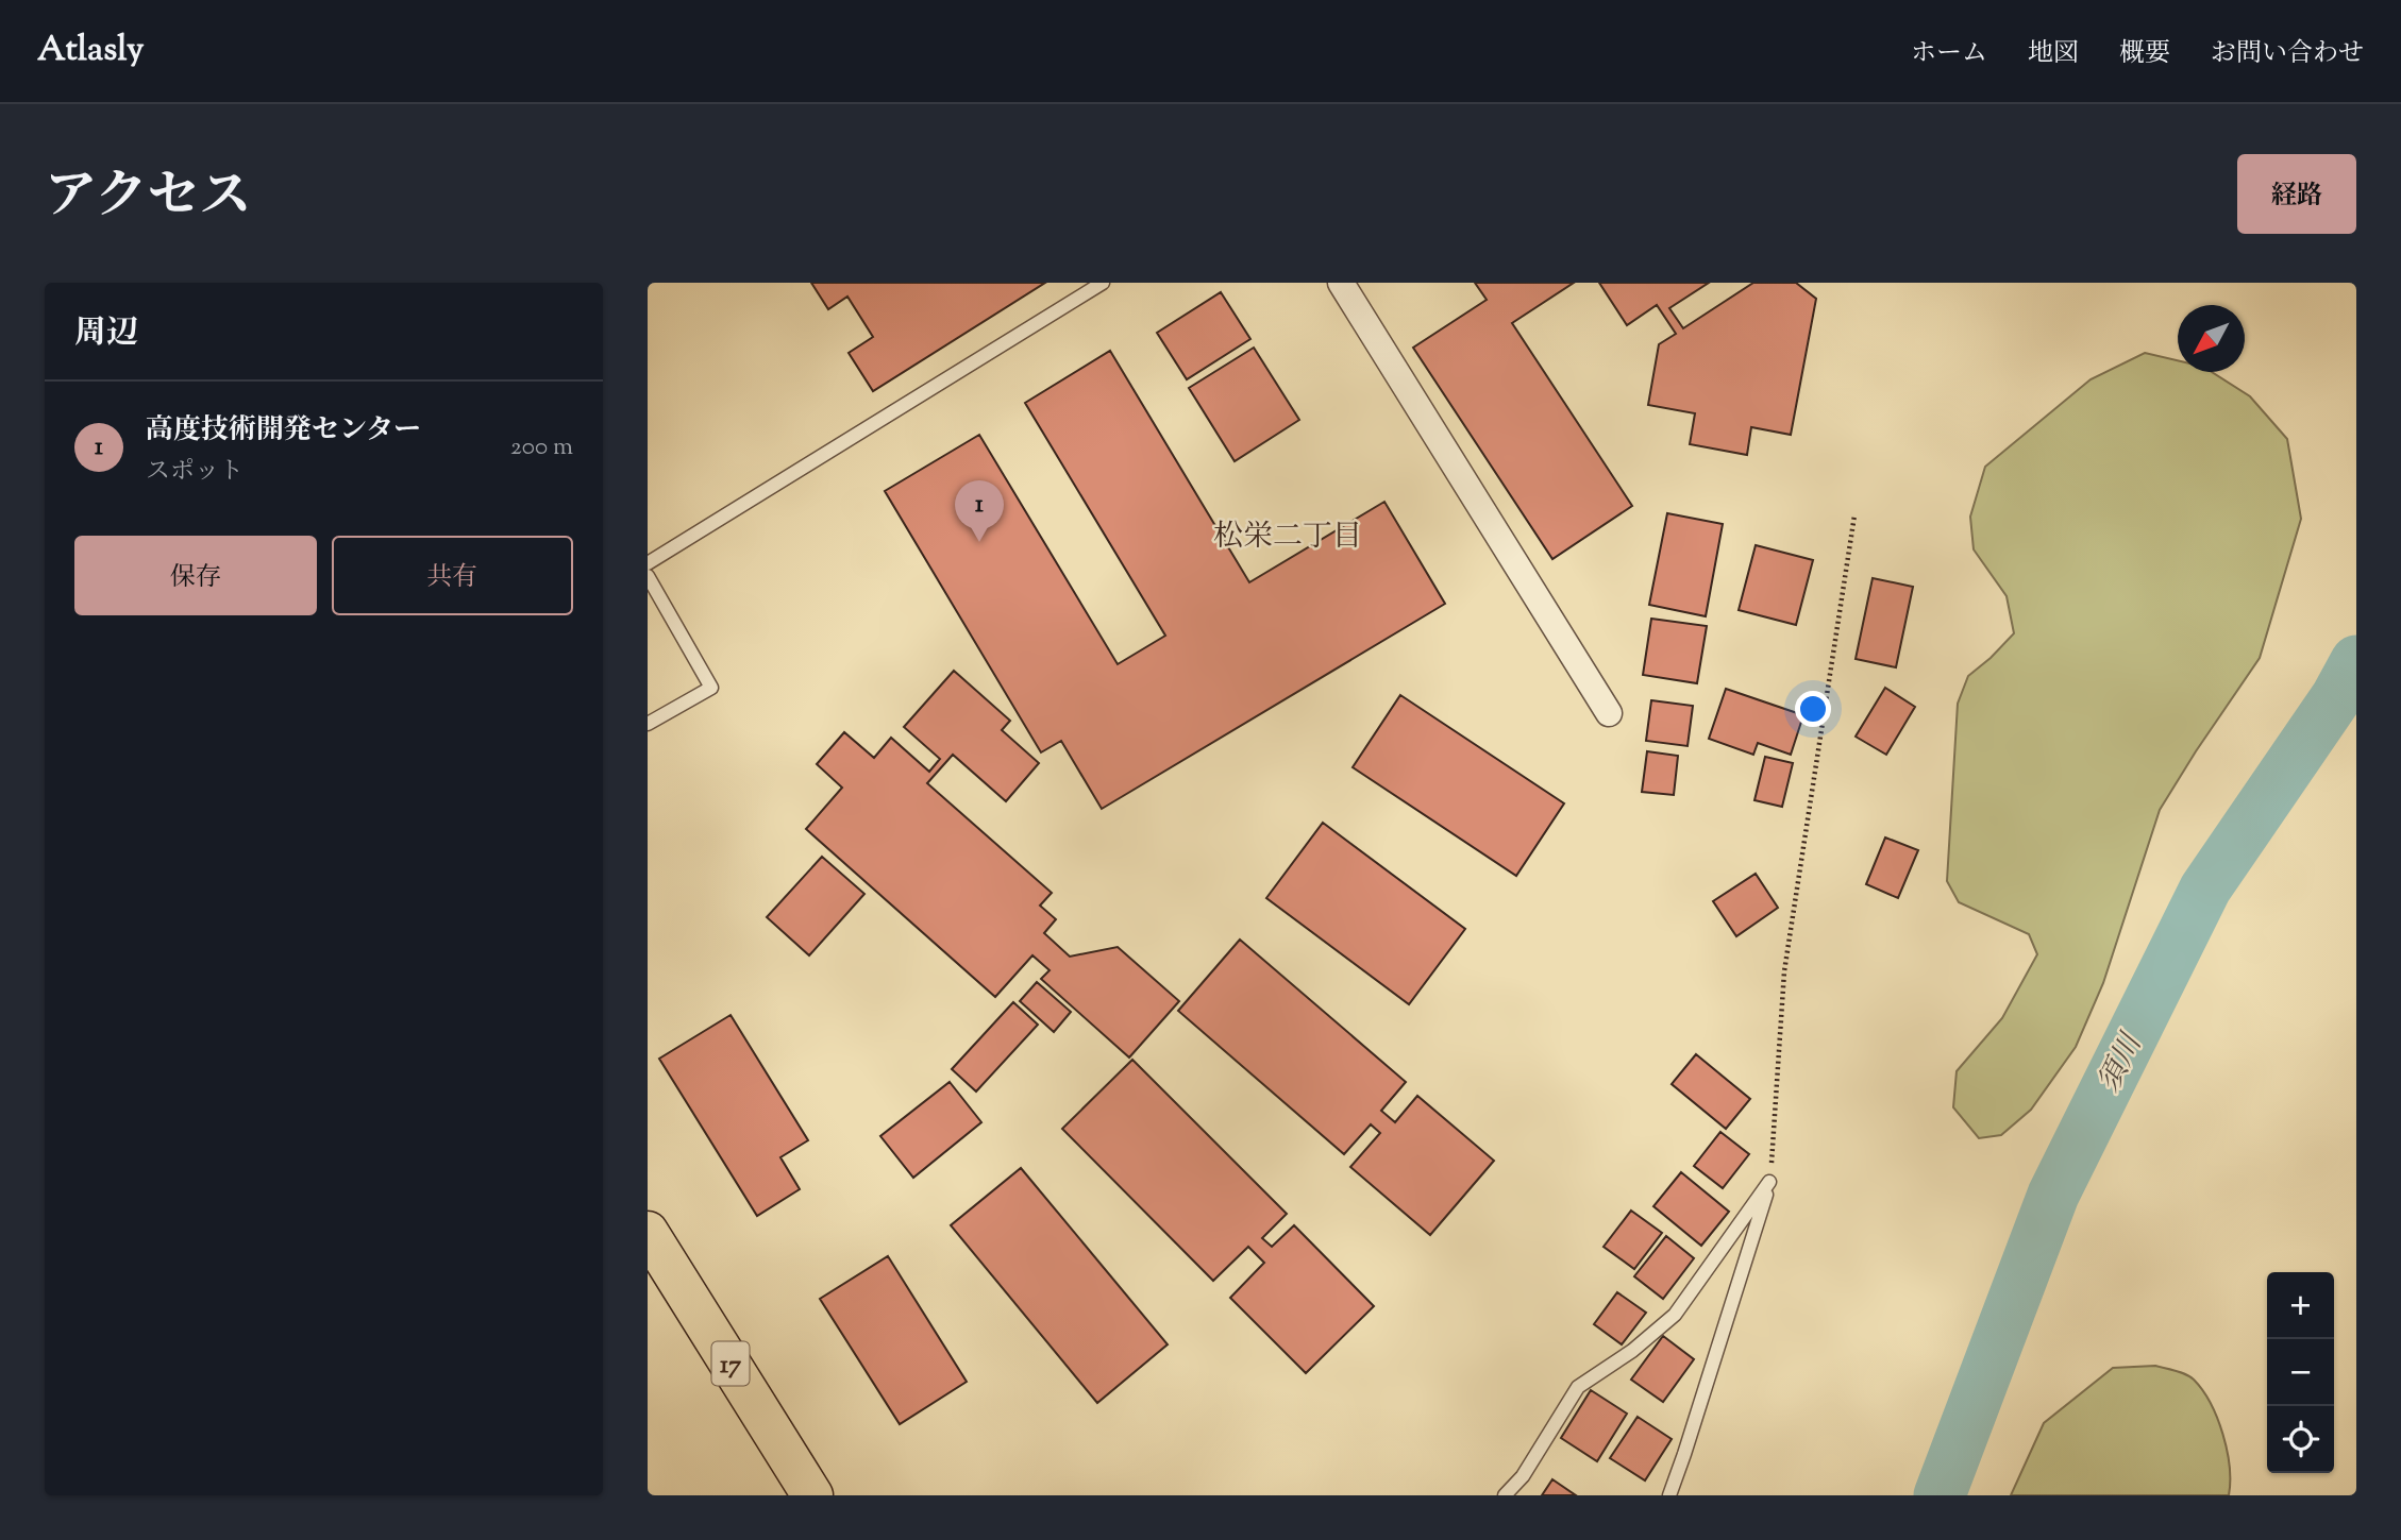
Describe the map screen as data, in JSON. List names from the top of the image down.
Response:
{
  "streets": {
    "main road": ["17"]
  },
  "districts": ["松栄二丁目"],
  "water": ["須川"],
  "north": "bottom left",
  "page": {
    "header": "Atlasly",
    "nav": [
      "ホーム",
      "地図",
      "概要",
      "お問い合わせ"
    ],
    "title": "アクセス",
    "buttons": [
      "経路",
      ["保存", "共有"]
    ],
    "heading": "周辺",
    "list": [
      {
        "mark": "1",
        "name": "高度技術開発センター",
        "note": "スポット",
        "value": "200 m"
      }
    ],
    "pins": "1",
    "map_buttons": ["+", "−"]
  }
}
